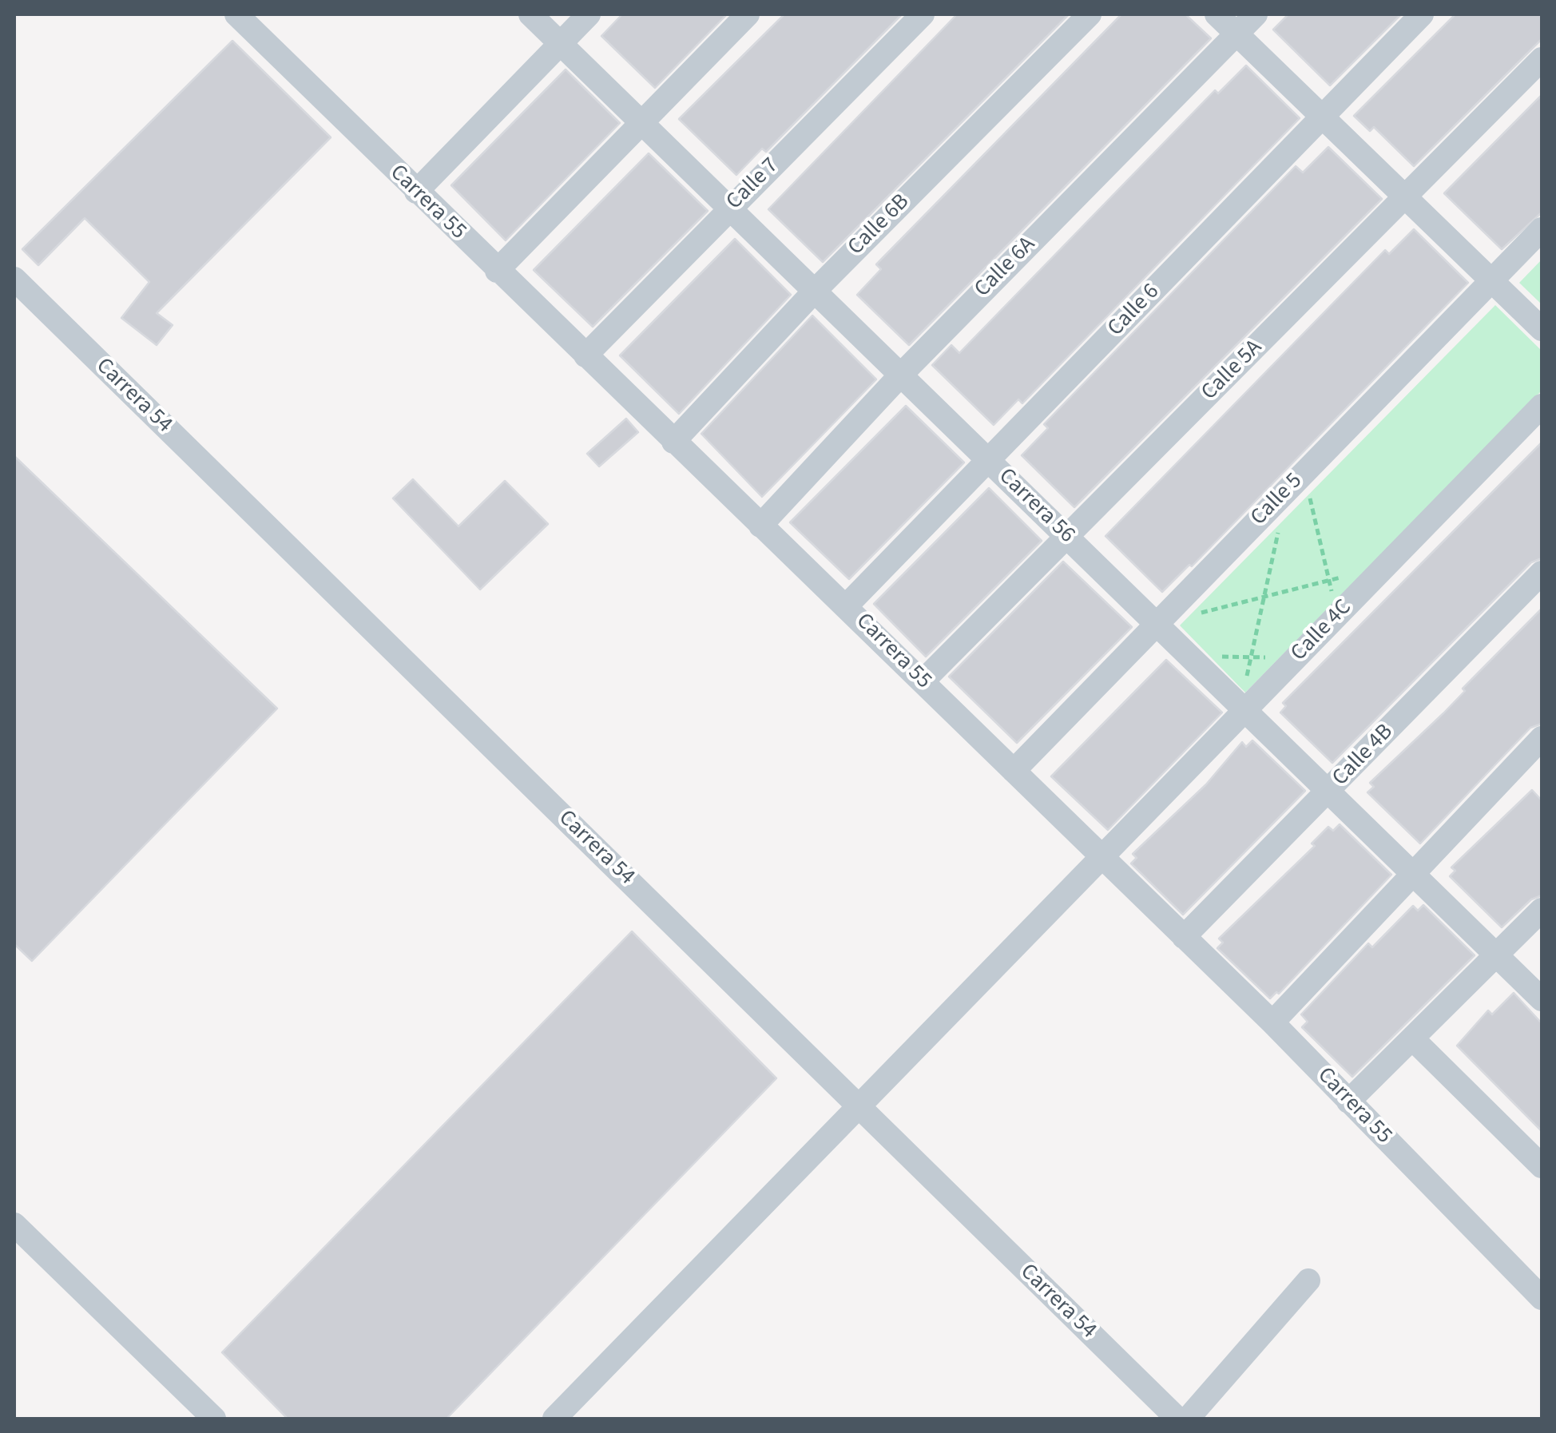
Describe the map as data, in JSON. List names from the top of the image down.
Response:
{
  "streets": {
    "street": [
      "Calle 7",
      "Carrera 55",
      "Calle 6B",
      "Calle 6A",
      "Calle 6",
      "Calle 5A",
      "Carrera 54",
      "Calle 5",
      "Carrera 56",
      "Calle 4C",
      "Calle 4B"
    ]
  },
  "crossings": [
    ["Calle 7", "Carrera 55"],
    ["Calle 7", "Carrera 56"],
    ["Carrera 55", "Calle 6B"],
    ["Carrera 55", "Calle 6A"],
    ["Carrera 55", "Calle 6"],
    ["Carrera 55", "Calle 5A"],
    ["Carrera 55", "Calle 5"],
    ["Carrera 55", "Calle 4C"],
    ["Carrera 55", "Calle 4B"],
    ["Calle 6B", "Carrera 56"],
    ["Calle 6A", "Carrera 56"],
    ["Calle 6", "Carrera 56"],
    ["Calle 5A", "Carrera 56"],
    ["Carrera 54", "Calle 4C"],
    ["Calle 5", "Carrera 56"],
    ["Carrera 56", "Calle 4C"],
    ["Carrera 56", "Calle 4B"]
  ]
}
